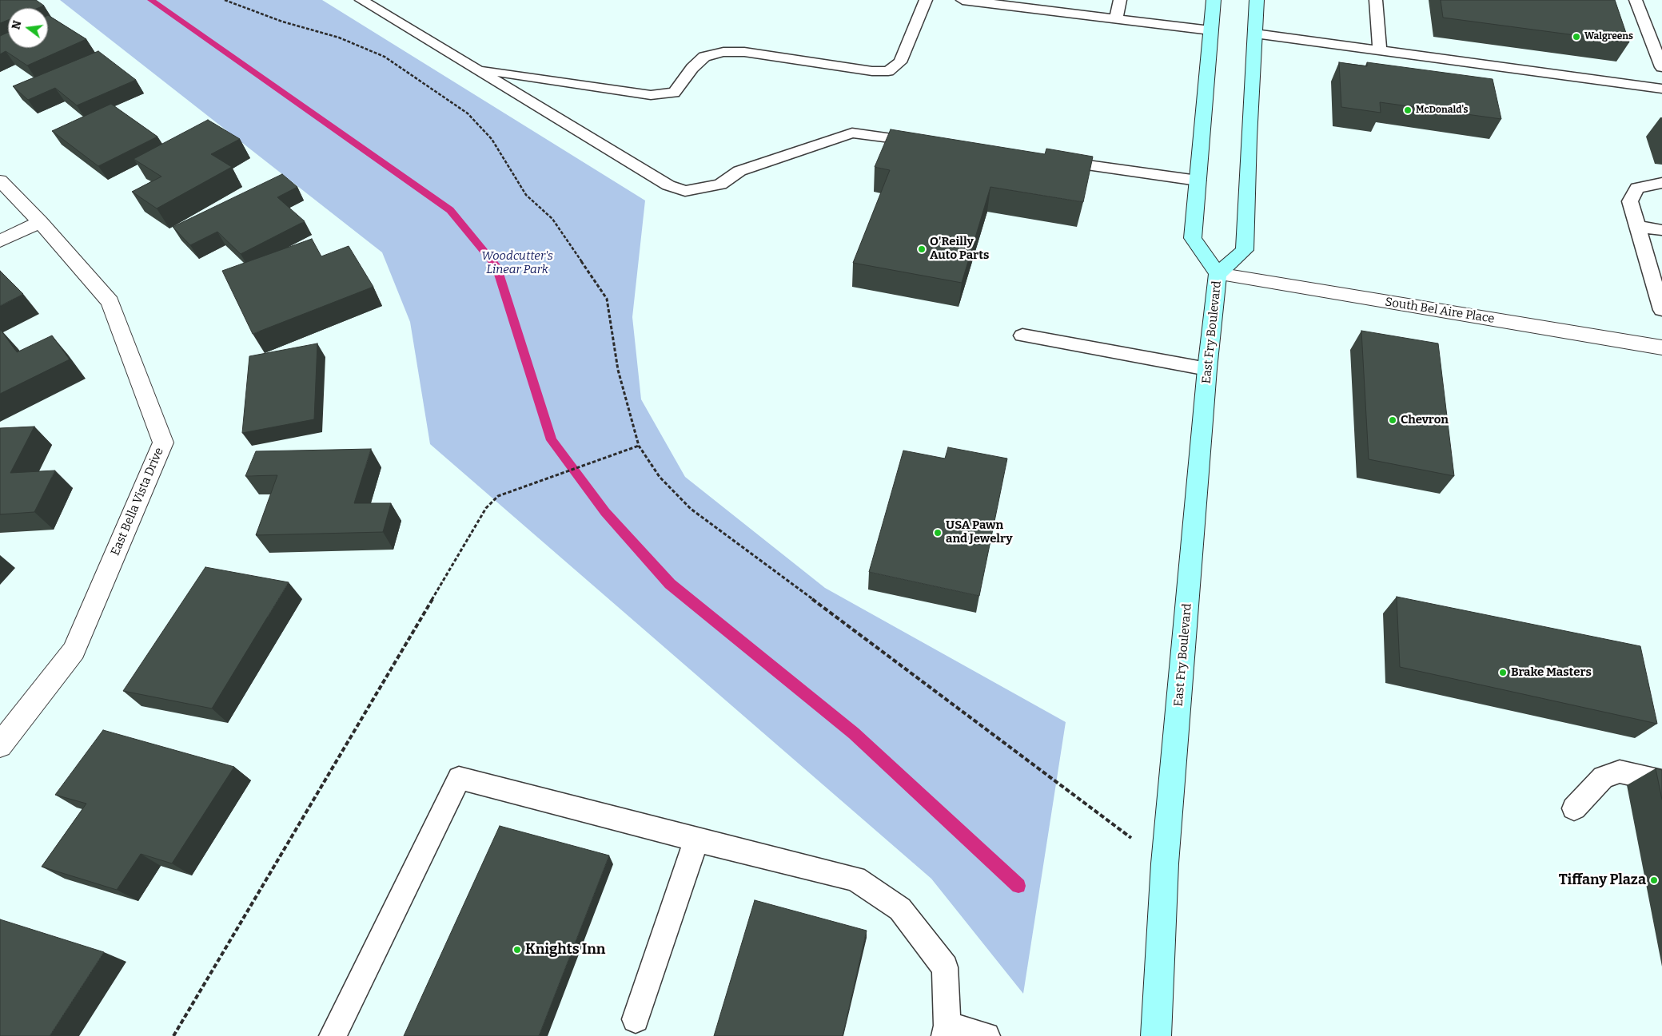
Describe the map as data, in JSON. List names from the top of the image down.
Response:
{
  "streets": {
    "main road": ["East Fry Boulevard"],
    "street": ["South Bel Aire Place", "East Bella Vista Drive"]
  },
  "crossings": [
    ["South Bel Aire Place", "East Fry Boulevard"]
  ],
  "parks": ["Woodcutter's Linear Park"],
  "places": [
    "Walgreens",
    "McDonald's",
    "O'Reilly Auto Parts",
    "Chevron",
    "USA Pawn and Jewelry",
    "Brake Masters",
    "Tiffany Plaza",
    "Knights Inn"
  ],
  "north": "left"
}
